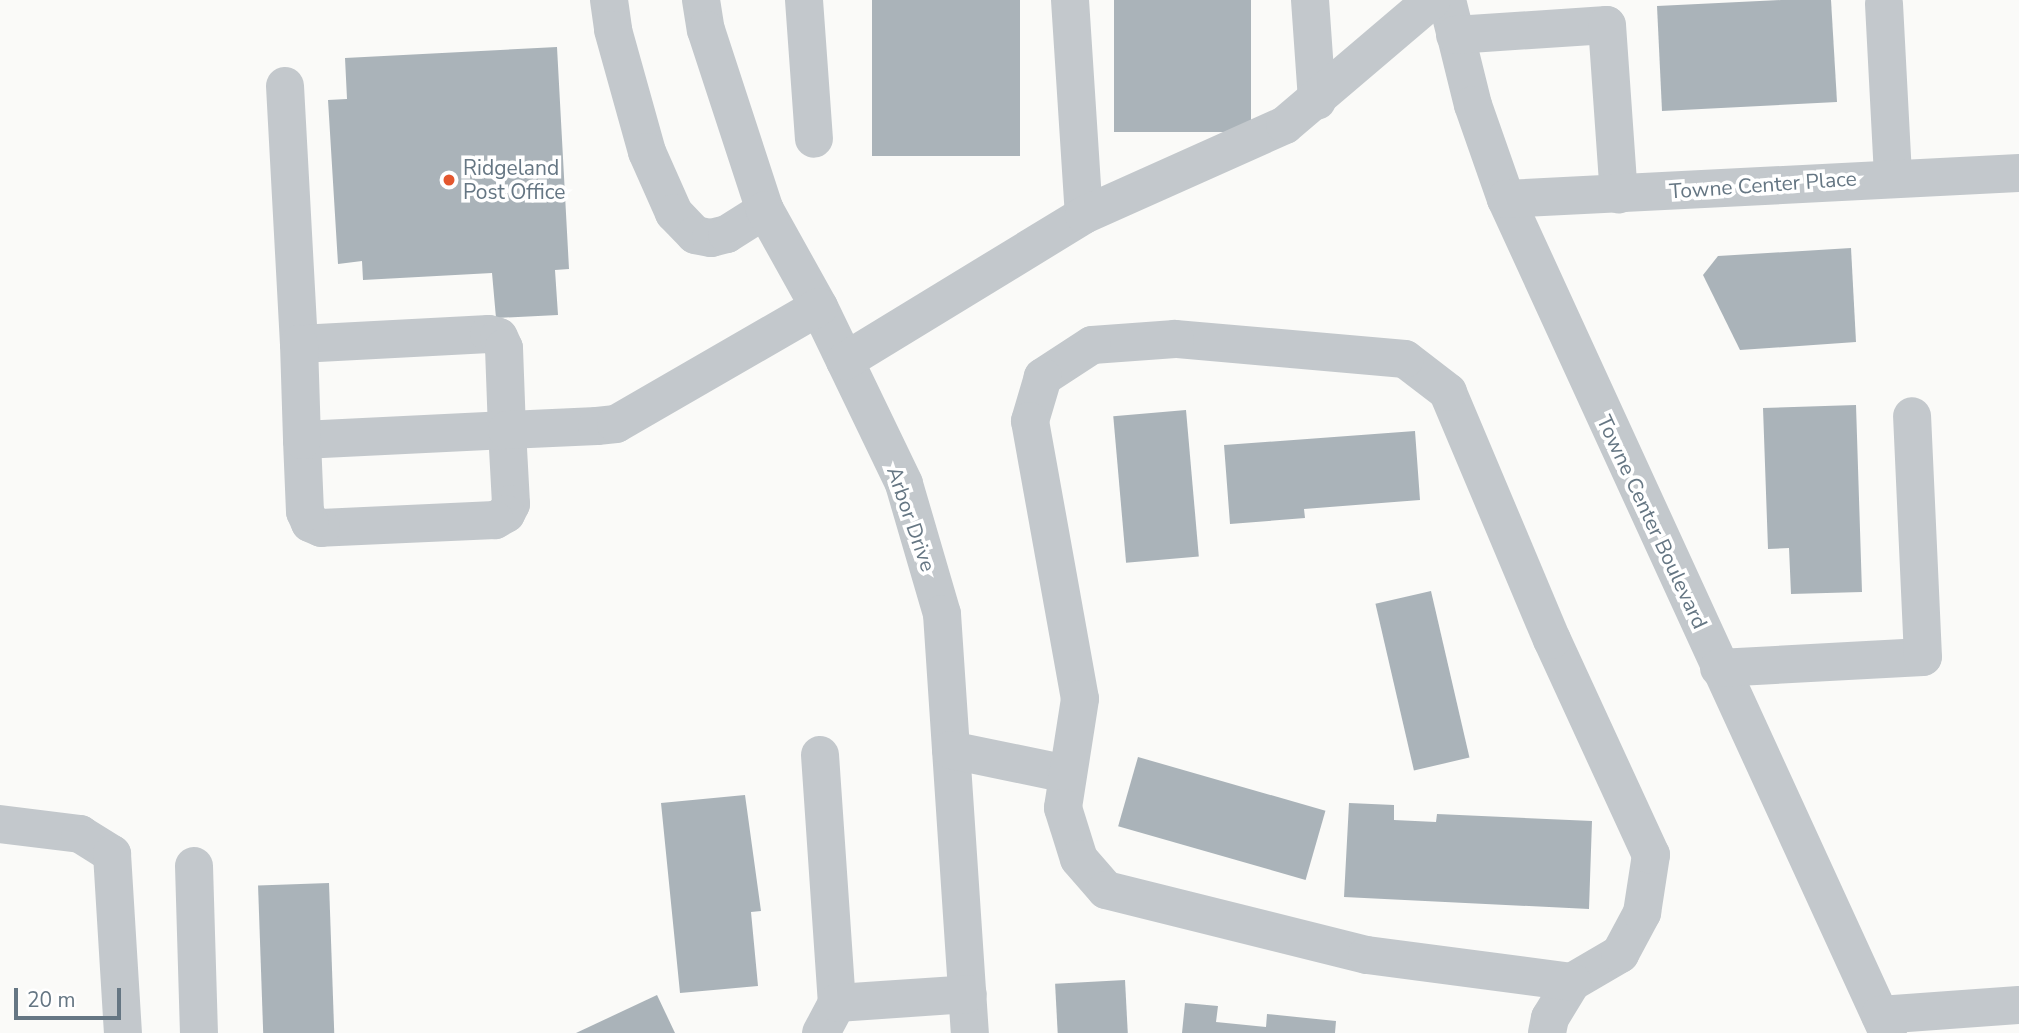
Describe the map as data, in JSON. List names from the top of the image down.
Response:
{
  "streets": {
    "street": ["Towne Center Place", "Arbor Drive", "Towne Center Boulevard"]
  },
  "crossings": [
    ["Towne Center Place", "Towne Center Boulevard"]
  ],
  "places": ["Ridgeland Post Office"],
  "scale_bar": "20 m"
}
